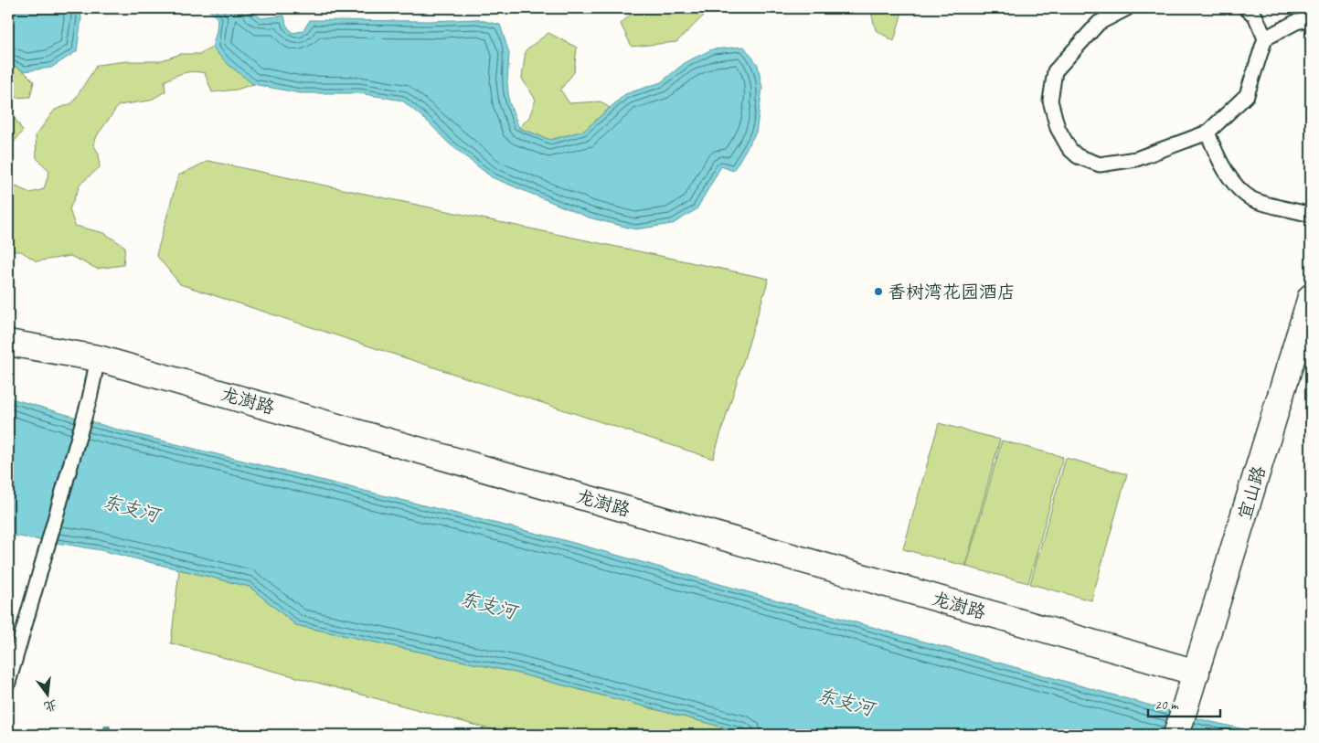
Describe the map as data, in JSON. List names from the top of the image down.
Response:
{
  "streets": {
    "street": ["龙澍路", "宜山路"]
  },
  "crossings": [
    ["龙澍路", "宜山路"]
  ],
  "water": ["东支河"],
  "places": ["香树湾花园酒店"],
  "scale_bar": "20 m",
  "north": "bottom"
}
